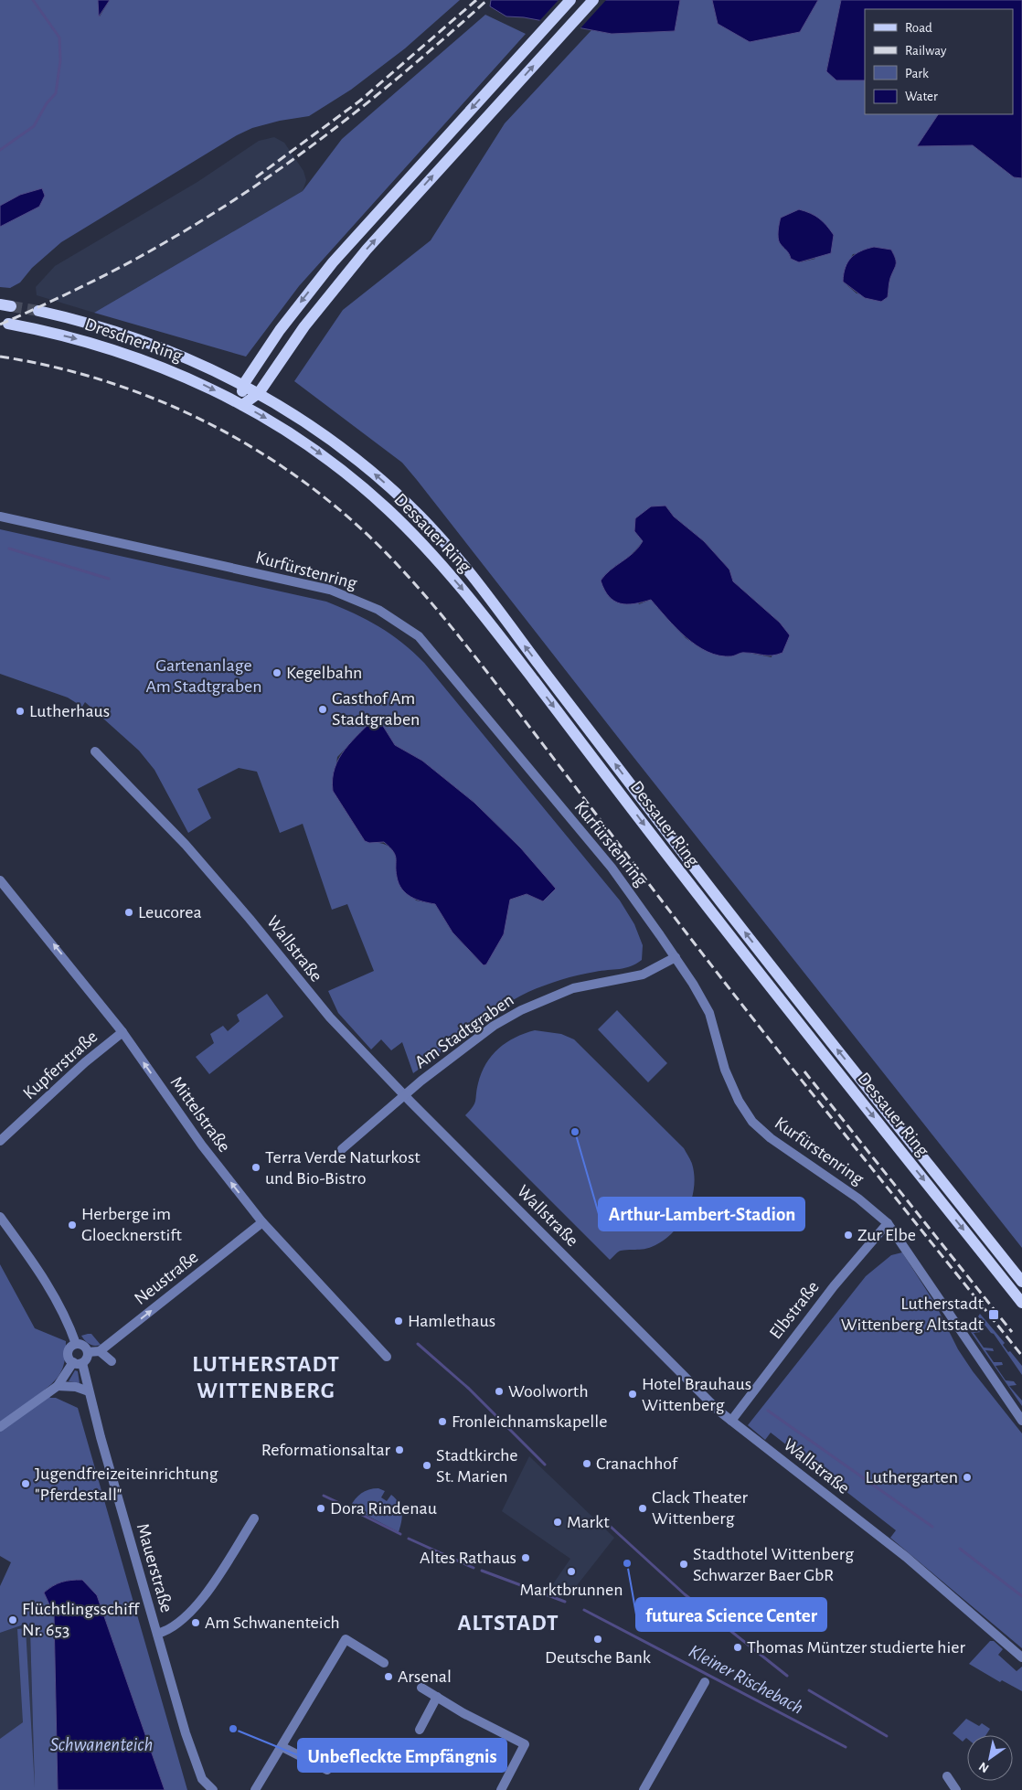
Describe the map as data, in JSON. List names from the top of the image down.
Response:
{
  "streets": {
    "main road": ["Dresdner Ring", "Dessauer Ring"],
    "street": [
      "Kurfürstenring",
      "Wallstraße",
      "Am Stadtgraben",
      "Kupferstraße",
      "Mittelstraße",
      "Neustraße",
      "Elbstraße",
      "Mauerstraße"
    ]
  },
  "crossings": [
    ["Dresdner Ring", "Dessauer Ring"],
    ["Kurfürstenring", "Am Stadtgraben"],
    ["Kurfürstenring", "Elbstraße"],
    ["Wallstraße", "Am Stadtgraben"],
    ["Wallstraße", "Elbstraße"],
    ["Kupferstraße", "Mittelstraße"],
    ["Mittelstraße", "Neustraße"]
  ],
  "one_way": ["Mittelstraße", "Neustraße"],
  "districts": ["LUTHERSTADT WITTENBERG", "ALTSTADT"],
  "water": ["Kleiner Rischebach", "Schwanenteich"],
  "parks": ["Gartenanlage Am Stadtgraben"],
  "places": {
    "other": [
      "Kegelbahn",
      "Gasthof Am Stadtgraben",
      "Lutherhaus",
      "Leucorea",
      "Arthur-Lambert-Stadion",
      "Terra Verde Naturkost und Bio-Bistro",
      "Herberge im Gloecknerstift",
      "Zur Elbe",
      "Hamlethaus",
      "Woolworth",
      "Hotel Brauhaus Wittenberg",
      "Fronleichnamskapelle",
      "Reformationsaltar",
      "Cranachhof",
      "Stadtkirche St. Marien",
      "Luthergarten",
      "Jugendfreizeiteinrichtung \"Pferdestall\"",
      "Dora Rindenau",
      "Clack Theater Wittenberg",
      "Markt",
      "Altes Rathaus",
      "futurea Science Center",
      "Stadthotel Wittenberg Schwarzer Baer GbR",
      "Marktbrunnen",
      "Flüchtlingsschiff Nr. 653",
      "Am Schwanenteich",
      "Deutsche Bank",
      "Thomas Müntzer studierte hier",
      "Arsenal",
      "Unbefleckte Empfängnis"
    ],
    "transit": ["Lutherstadt Wittenberg Altstadt"]
  },
  "legend": [
    "Road",
    "Railway",
    "Park",
    "Water"
  ],
  "north": "bottom left"
}
